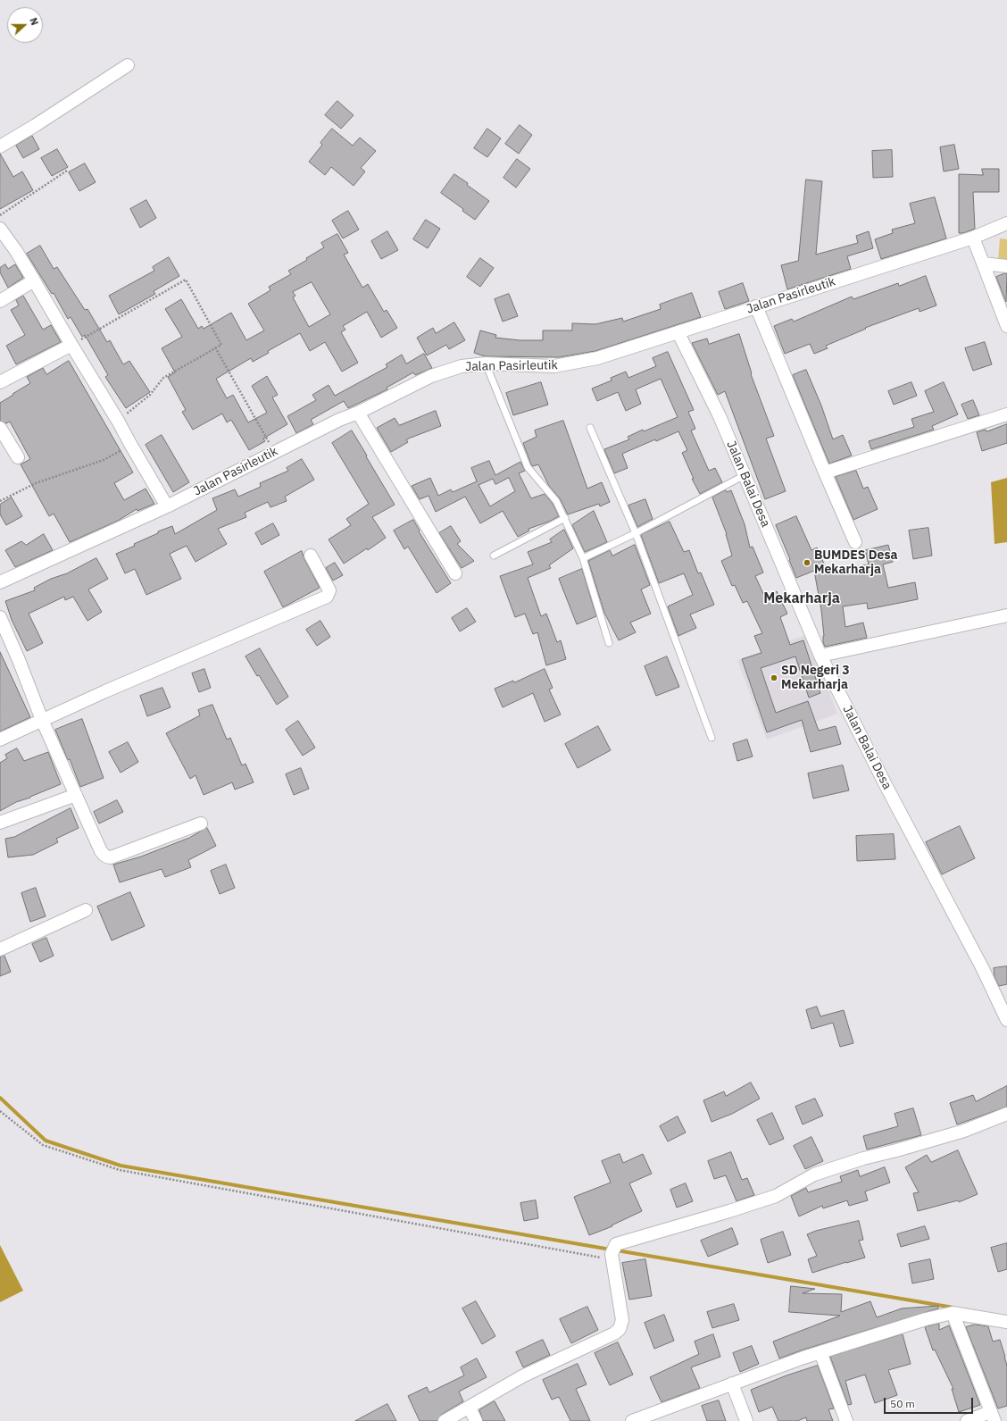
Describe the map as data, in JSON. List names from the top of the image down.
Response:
{
  "streets": {
    "street": ["Jalan Pasirleutik", "Jalan Balai Desa"]
  },
  "crossings": [
    ["Jalan Pasirleutik", "Jalan Balai Desa"]
  ],
  "districts": ["Mekarharja"],
  "places": ["BUMDES Desa Mekarharja", "SD Negeri 3 Mekarharja"],
  "scale_bar": "50 m",
  "north": "right"
}
